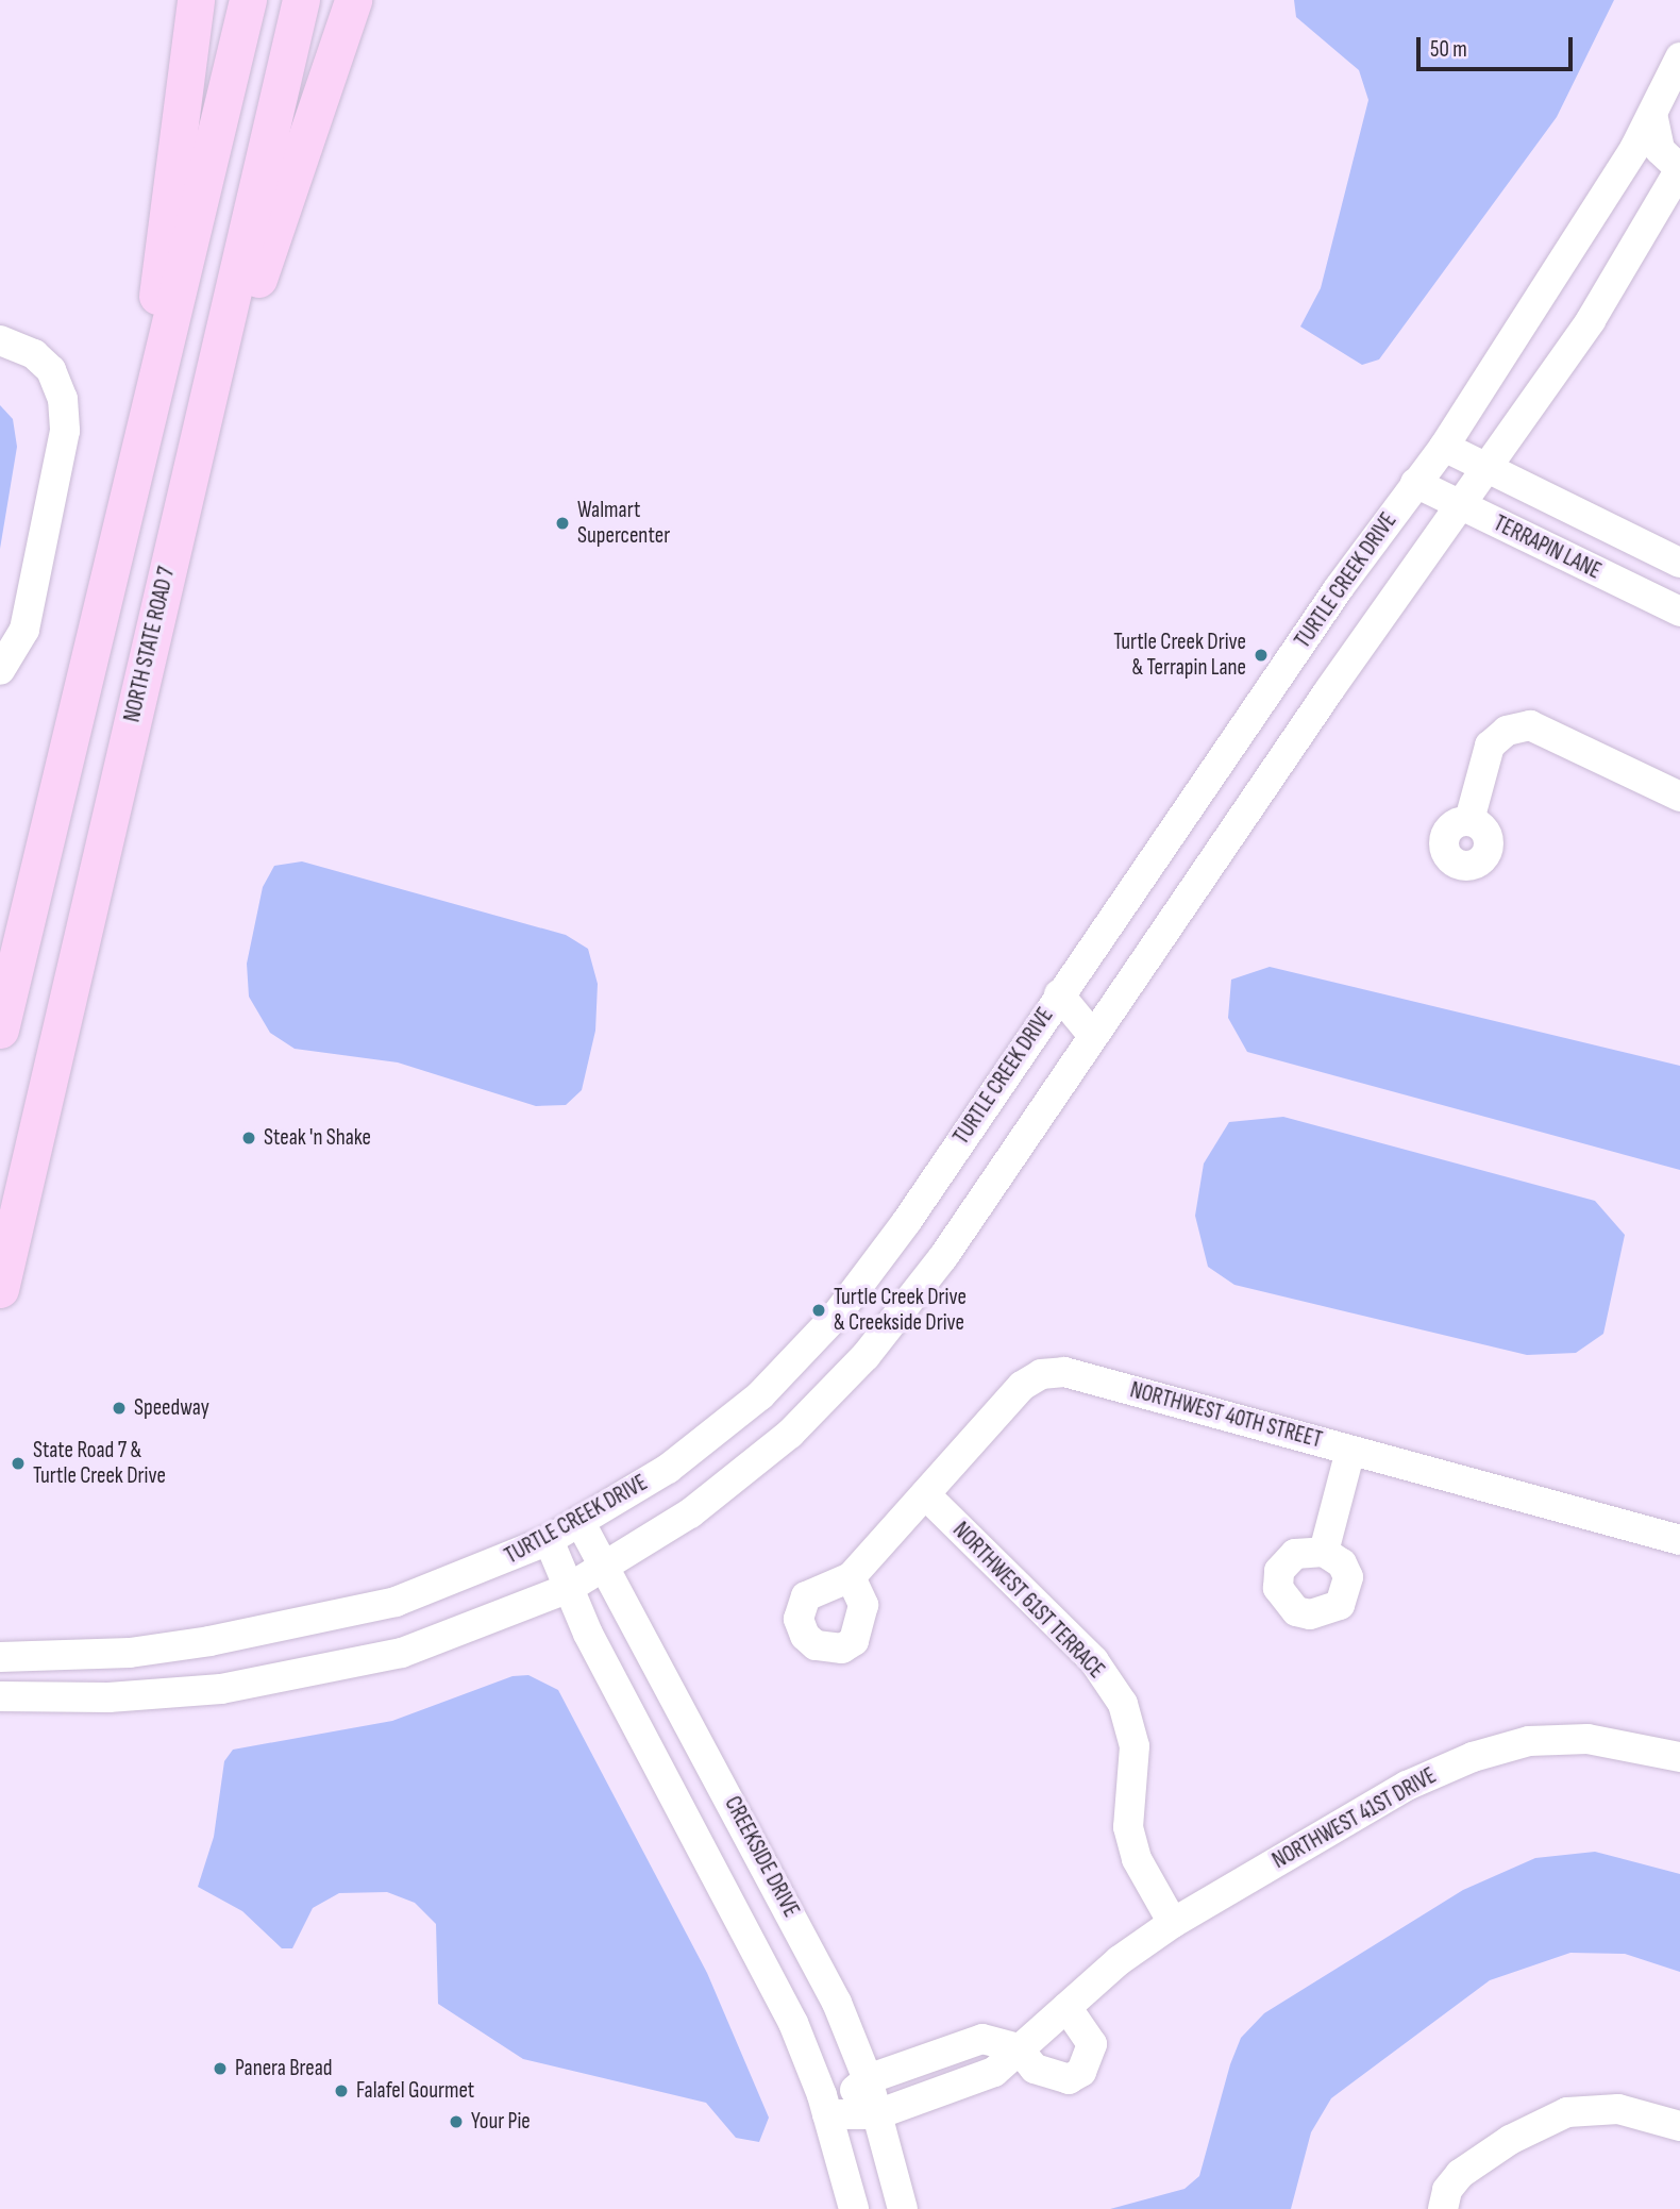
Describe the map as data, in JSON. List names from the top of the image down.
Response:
{
  "streets": {
    "main road": ["NORTH STATE ROAD 7"],
    "street": [
      "TERRAPIN LANE",
      "TURTLE CREEK DRIVE",
      "NORTHWEST 40TH STREET",
      "NORTHWEST 61ST TERRACE",
      "NORTHWEST 41ST DRIVE",
      "CREEKSIDE DRIVE"
    ]
  },
  "crossings": [
    ["TERRAPIN LANE", "TURTLE CREEK DRIVE"],
    ["TURTLE CREEK DRIVE", "CREEKSIDE DRIVE"],
    ["NORTHWEST 40TH STREET", "NORTHWEST 61ST TERRACE"],
    ["NORTHWEST 61ST TERRACE", "NORTHWEST 41ST DRIVE"],
    ["NORTHWEST 41ST DRIVE", "CREEKSIDE DRIVE"]
  ],
  "places": [
    "Walmart Supercenter",
    "Turtle Creek Drive & Terrapin Lane",
    "Steak 'n Shake",
    "Turtle Creek Drive & Creekside Drive",
    "Speedway",
    "State Road 7 & Turtle Creek Drive",
    "Panera Bread",
    "Falafel Gourmet",
    "Your Pie"
  ],
  "scale_bar": "50 m"
}
